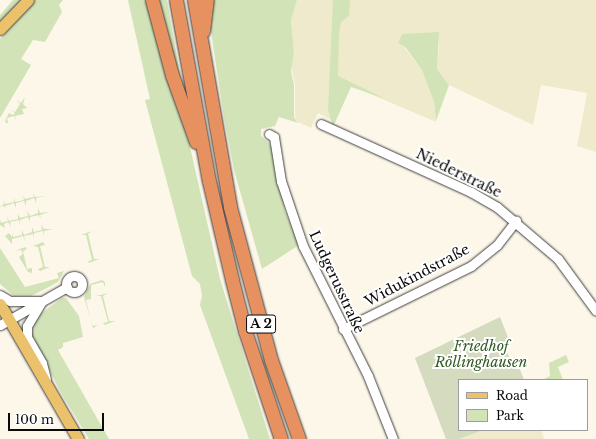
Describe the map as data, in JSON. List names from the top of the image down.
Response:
{
  "streets": {
    "highway": ["A 2"],
    "street": ["Niederstraße", "Widukindstraße", "Ludgerusstraße"]
  },
  "crossings": [
    ["Niederstraße", "Widukindstraße"],
    ["Widukindstraße", "Ludgerusstraße"]
  ],
  "parks": ["Friedhof Röllinghausen"],
  "legend": ["Road", "Park"],
  "scale_bar": "100 m"
}
